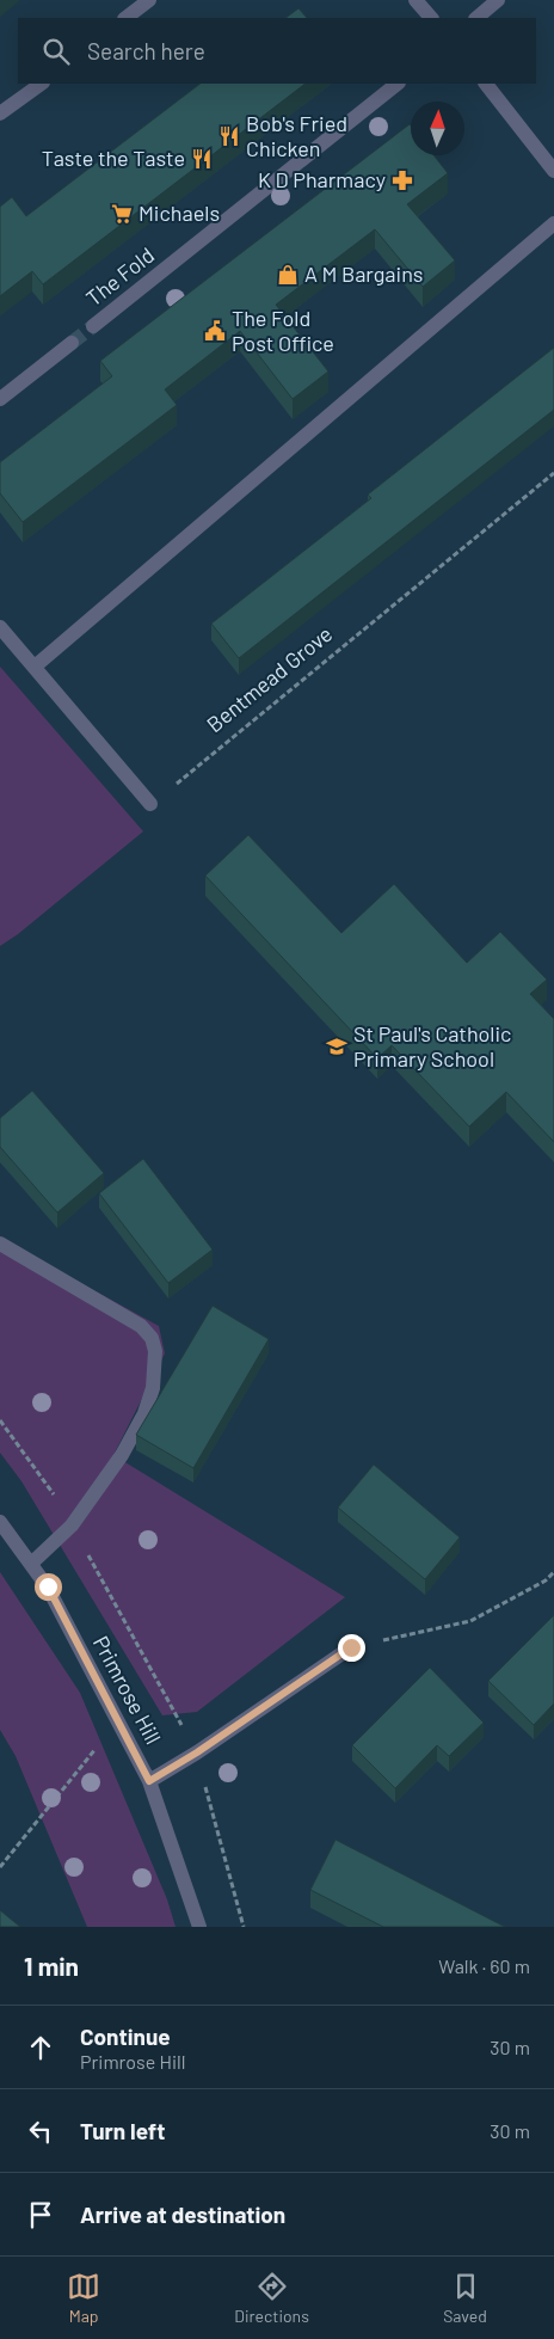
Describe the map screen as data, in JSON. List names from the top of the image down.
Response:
{
  "streets": {
    "street": ["The Fold", "Primrose Hill"],
    "path": ["Bentmead Grove"]
  },
  "places": {
    "restaurant": ["Bob's Fried Chicken", "Taste the Taste"],
    "pharmacy": ["K D Pharmacy"],
    "supermarket": ["Michaels"],
    "shop": ["A M Bargains"],
    "public building": ["The Fold Post Office"],
    "school or university": ["St Paul's Catholic Primary School"]
  },
  "north": "top",
  "page": {
    "search": "Search here",
    "heading": ["1 min", "Walk · 60 m"],
    "list": [
      ["Continue", "Primrose Hill", "30 m"],
      ["Turn left", "30 m"],
      "Arrive at destination"
    ],
    "nav": ["Map", "Directions", "Saved"]
  }
}
